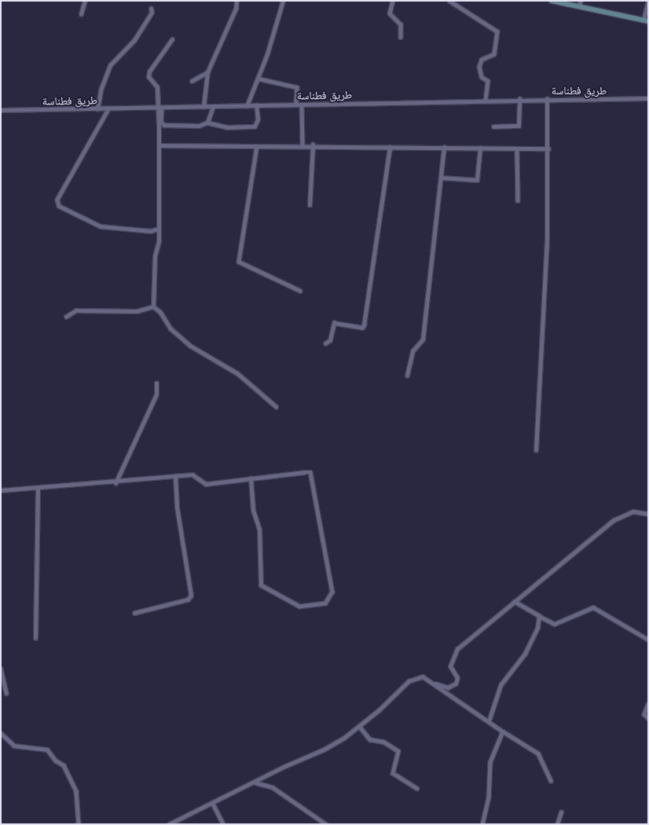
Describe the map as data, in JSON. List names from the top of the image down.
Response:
{
  "streets": {
    "street": ["طريق فطناسة"]
  }
}
